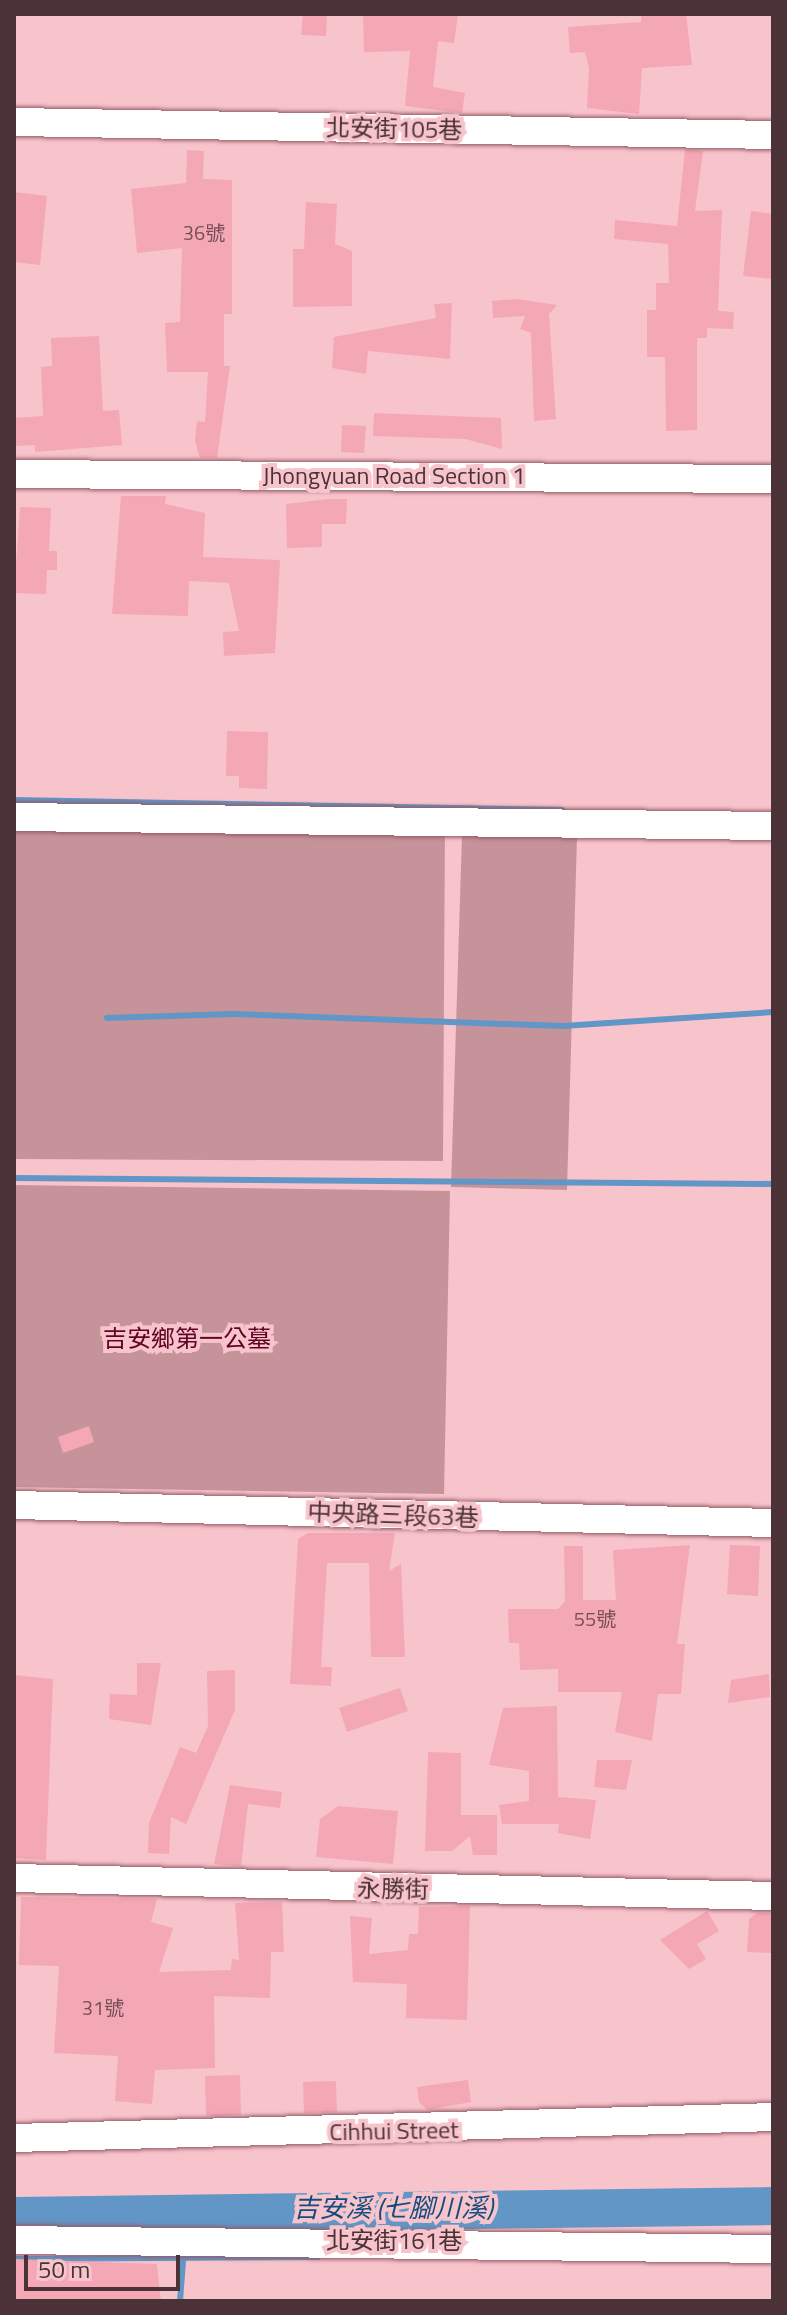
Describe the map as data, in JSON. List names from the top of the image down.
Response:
{
  "streets": {
    "street": [
      "北安街105巷",
      "Jhongyuan Road Section 1",
      "中央路三段63巷",
      "永勝街",
      "Cihhui Street",
      "北安街161巷"
    ]
  },
  "water": ["吉安溪 (七腳川溪)"],
  "parks": ["吉安鄉第一公墓"],
  "house_numbers": ["36號", "55號", "31號"],
  "scale_bar": "50 m"
}
